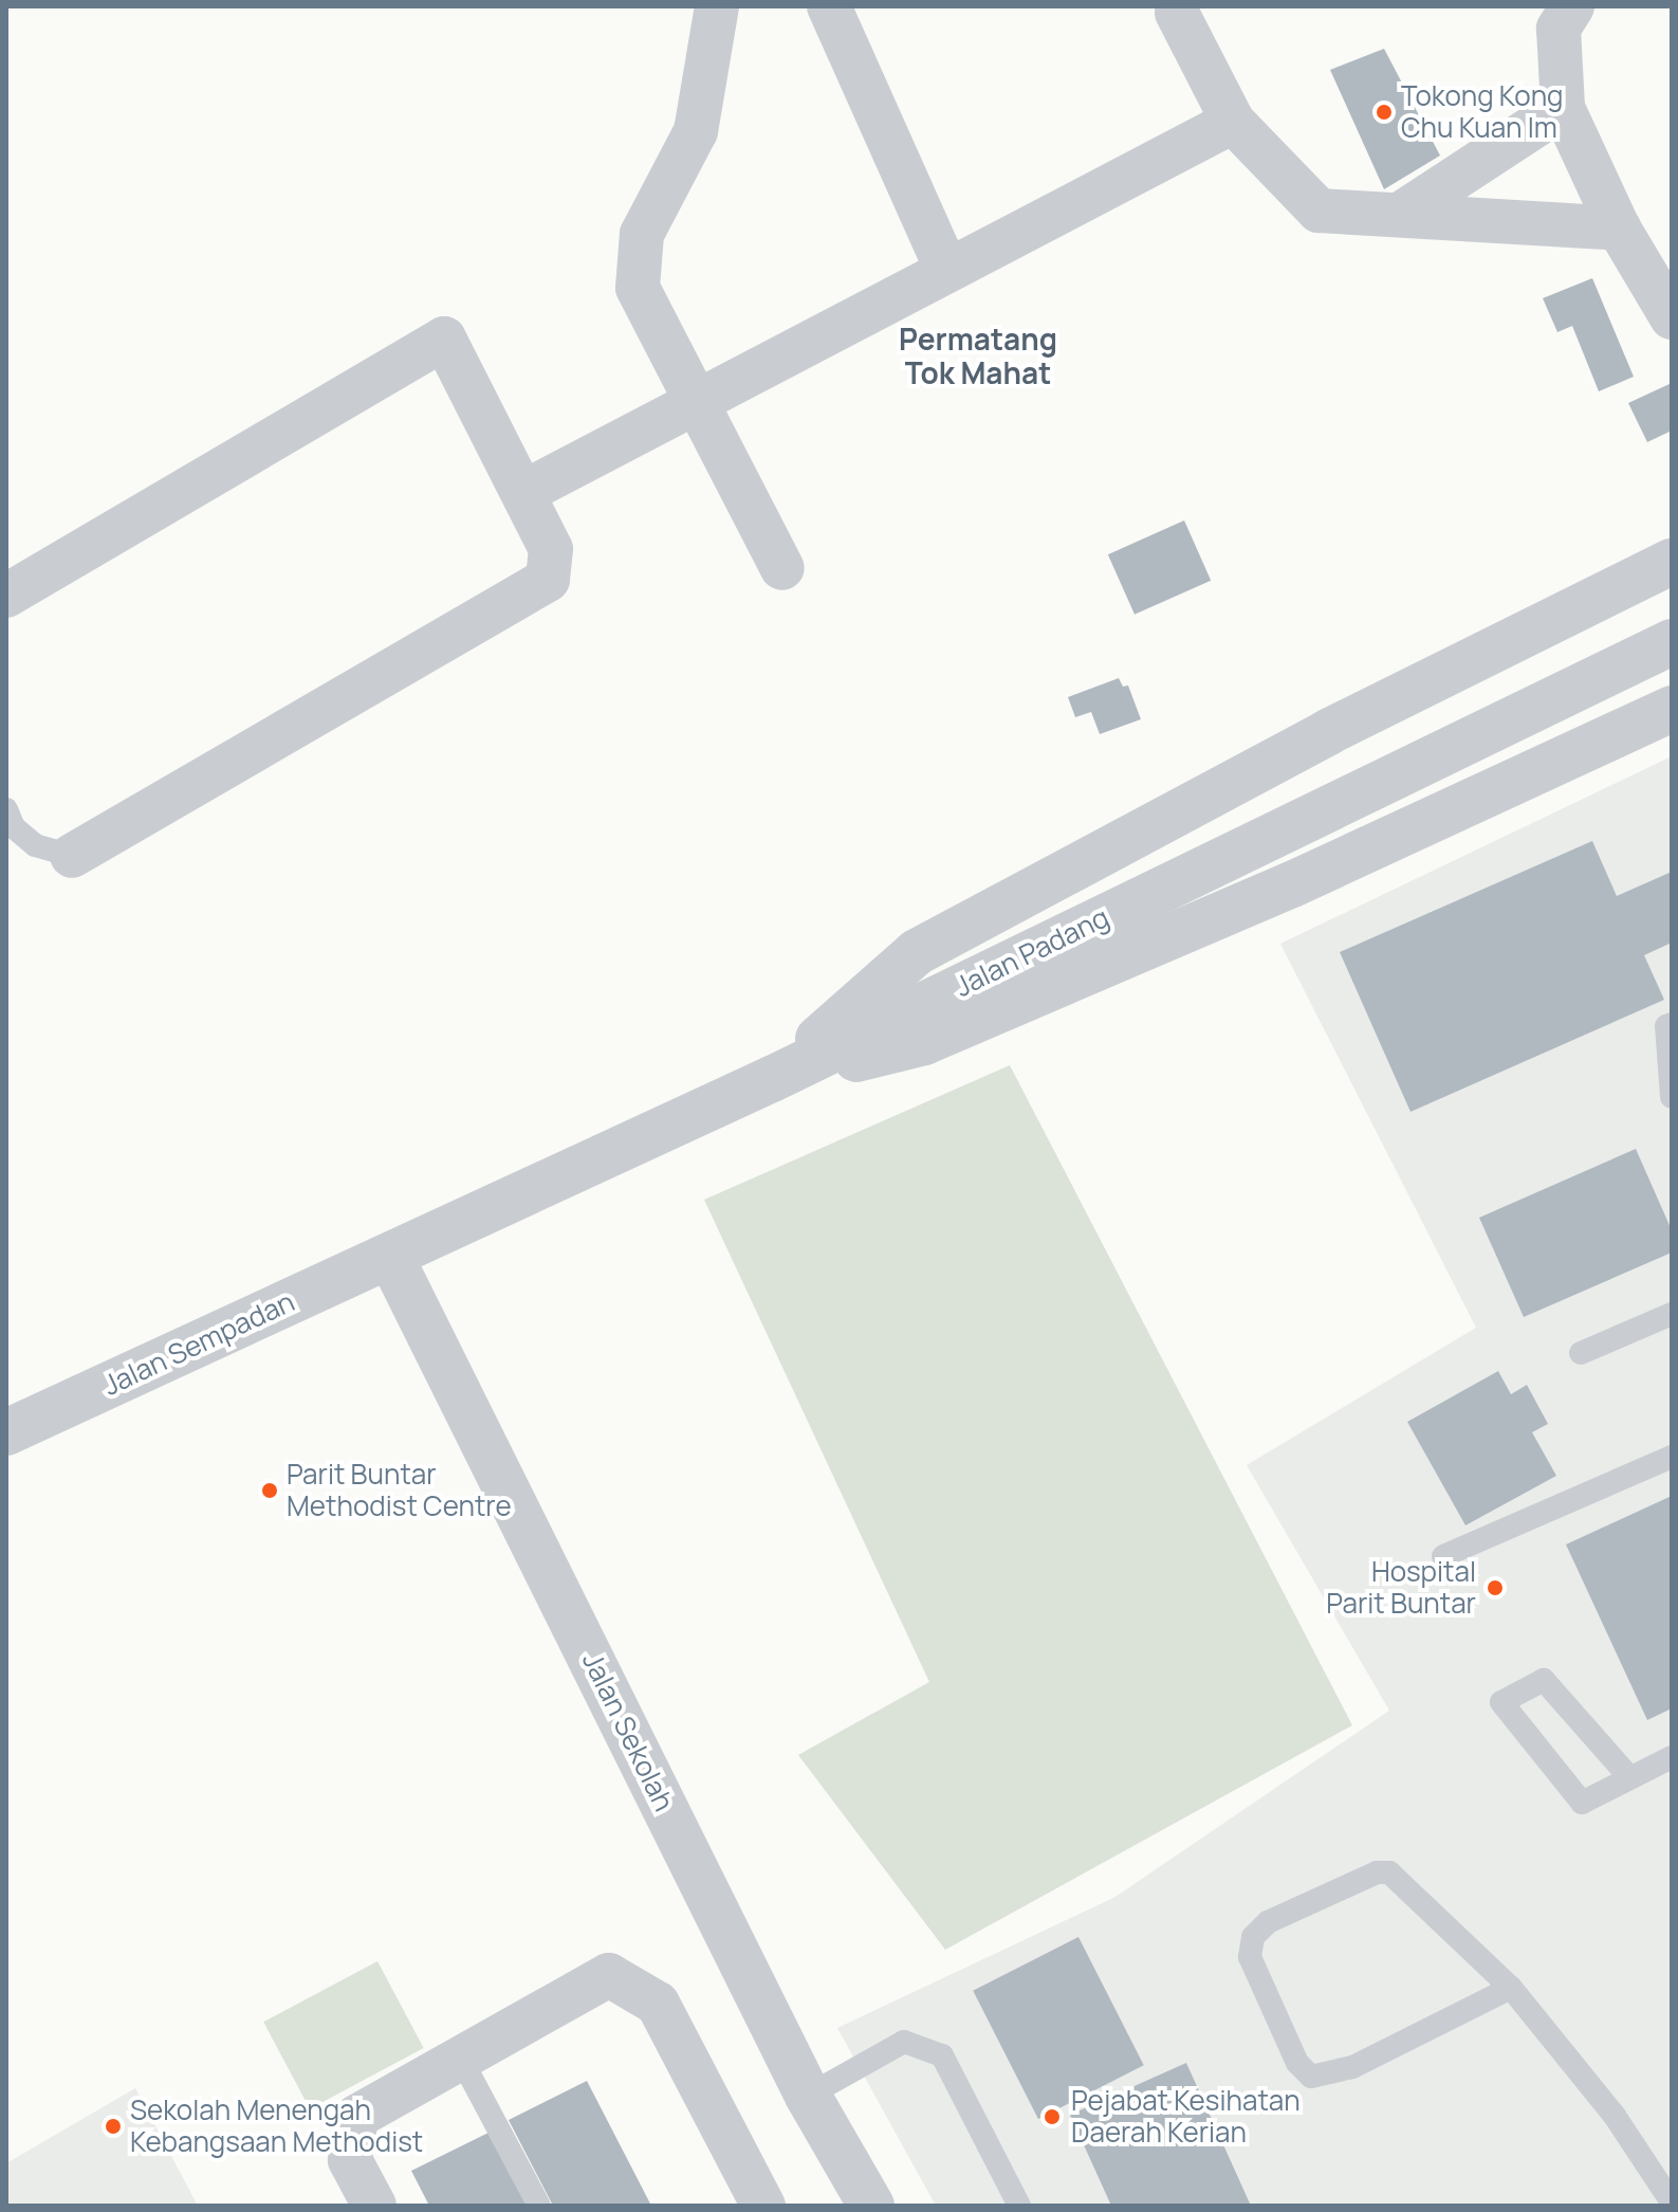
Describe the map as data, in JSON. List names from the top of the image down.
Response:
{
  "streets": {
    "street": ["Jalan Padang", "Jalan Sempadan", "Jalan Sekolah"]
  },
  "crossings": [
    ["Jalan Padang", "Jalan Sempadan"],
    ["Jalan Padang", "Jalan Sekolah"],
    ["Jalan Sempadan", "Jalan Sekolah"]
  ],
  "districts": ["Permatang Tok Mahat"],
  "places": [
    "Tokong Kong Chu Kuan Im",
    "Parit Buntar Methodist Centre",
    "Hospital Parit Buntar",
    "Pejabat Kesihatan Daerah Kerian",
    "Sekolah Menengah Kebangsaan Methodist"
  ]
}
